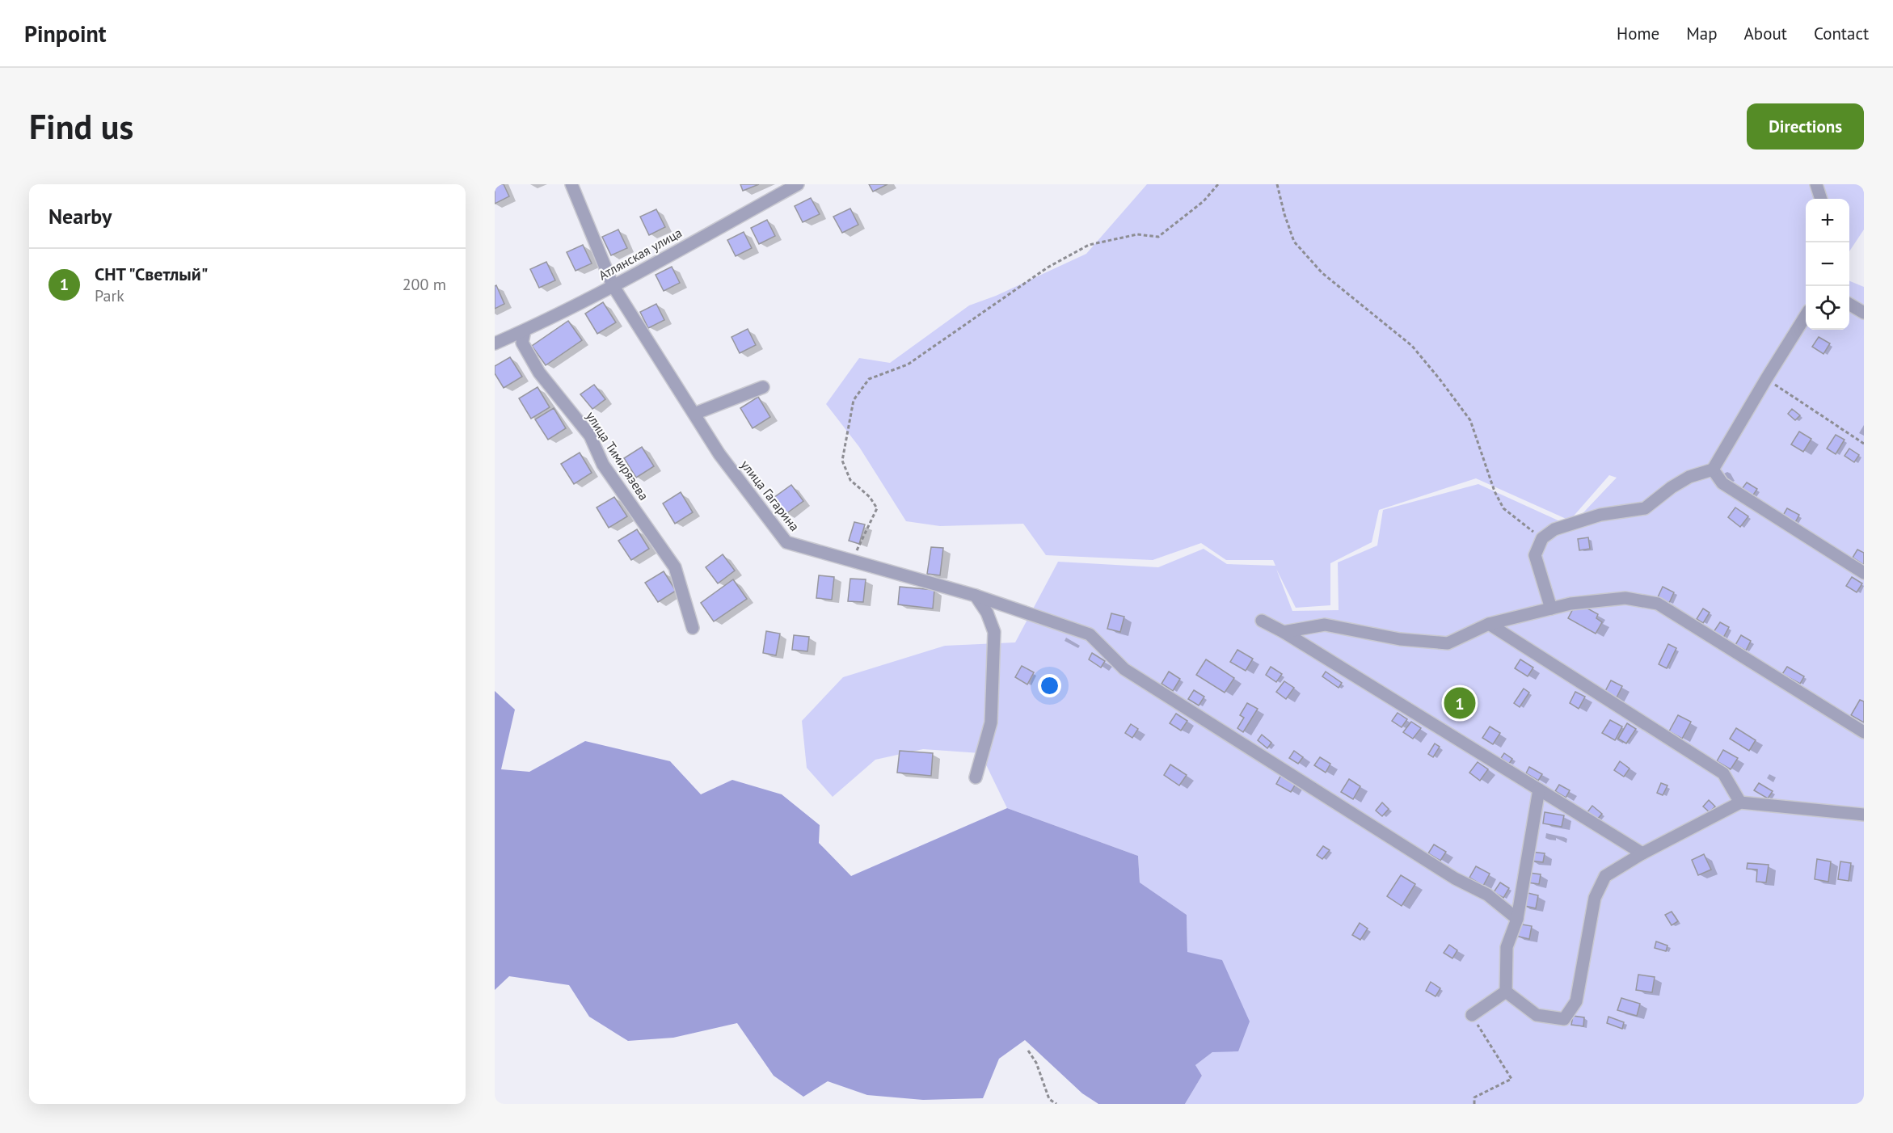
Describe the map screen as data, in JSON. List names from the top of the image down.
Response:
{
  "streets": {
    "street": ["Атлянская улица", "улица Тимирязева", "улица Гагарина"]
  },
  "crossings": [
    ["Атлянская улица", "улица Тимирязева"],
    ["Атлянская улица", "улица Гагарина"]
  ],
  "page": {
    "header": "Pinpoint",
    "nav": [
      "Home",
      "Map",
      "About",
      "Contact"
    ],
    "buttons": "Directions",
    "title": "Find us",
    "heading": "Nearby",
    "map_buttons": ["+", "−"],
    "list": [
      {
        "mark": "1",
        "name": "СНТ \"Светлый\"",
        "note": "Park",
        "value": "200 m"
      }
    ],
    "pins": "1"
  }
}
